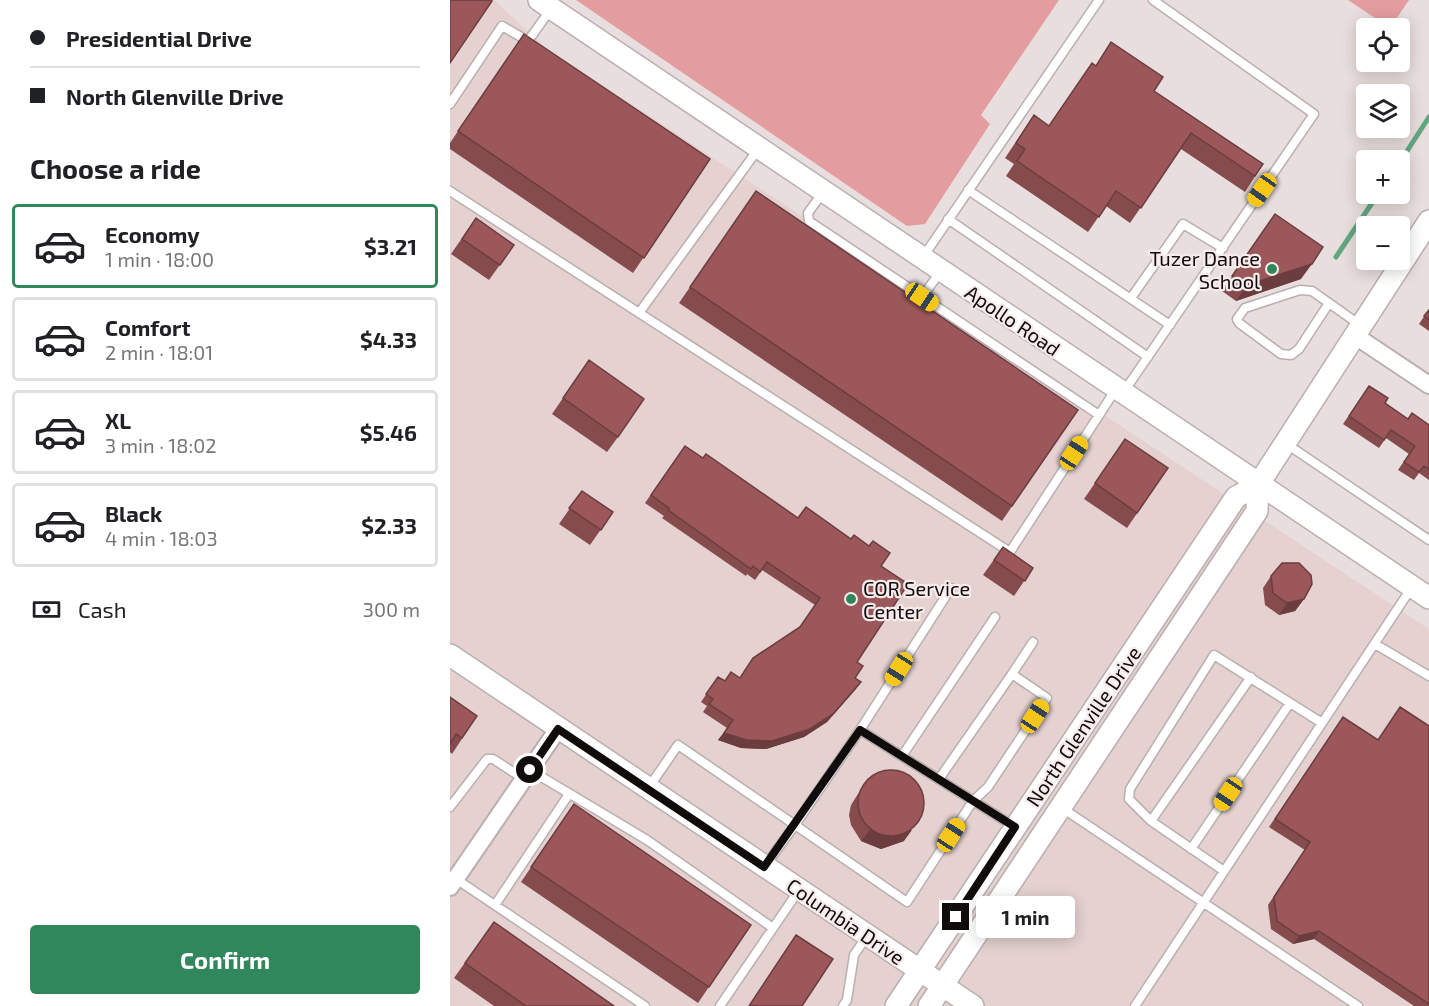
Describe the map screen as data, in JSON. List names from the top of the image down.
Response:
{
  "streets": {
    "street": ["Apollo Road", "North Glenville Drive", "Columbia Drive"]
  },
  "crossings": [
    ["Apollo Road", "North Glenville Drive"],
    ["North Glenville Drive", "Columbia Drive"]
  ],
  "places": ["Tuzer Dance School", "COR Service Center"],
  "page": {
    "banner": ["Presidential Drive", "North Glenville Drive"],
    "map_buttons": ["+", "−"],
    "heading": "Choose a ride",
    "list": [
      {
        "name": "Economy",
        "note": "1 min · 18:00",
        "value": "$3.21"
      },
      {
        "name": "Comfort",
        "note": "2 min · 18:01",
        "value": "$4.33"
      },
      {
        "name": "XL",
        "note": "3 min · 18:02",
        "value": "$5.46"
      },
      {
        "name": "Black",
        "note": "4 min · 18:03",
        "value": "$2.33"
      }
    ],
    "pay": ["Cash", "300 m"],
    "bubble": "1 min",
    "buttons": "Confirm"
  }
}
